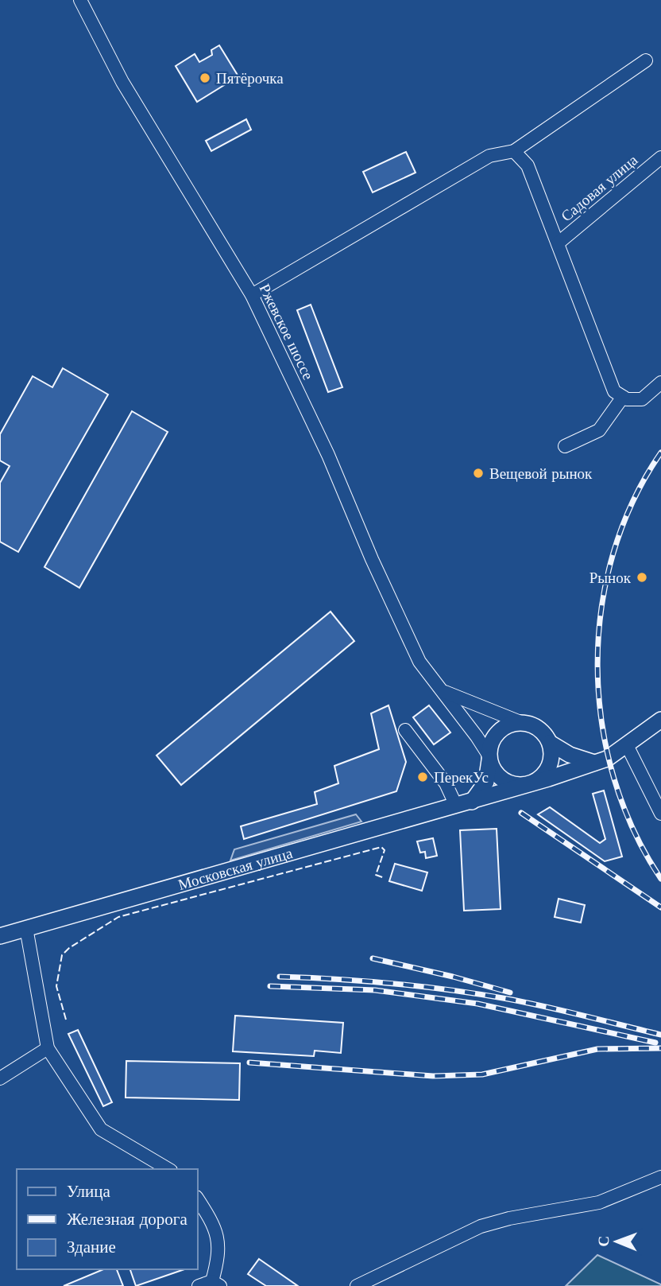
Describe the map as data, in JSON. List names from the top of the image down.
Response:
{
  "streets": {
    "main road": ["Московская улица"],
    "street": ["Садовая улица", "Ржевское шоссе"]
  },
  "crossings": [
    ["Ржевское шоссе", "Московская улица"]
  ],
  "places": [
    "Пятёрочка",
    "Вещевой рынок",
    "Рынок",
    "ПерекУс"
  ],
  "legend": ["Улица", "Железная дорога", "Здание"],
  "north": "left"
}
